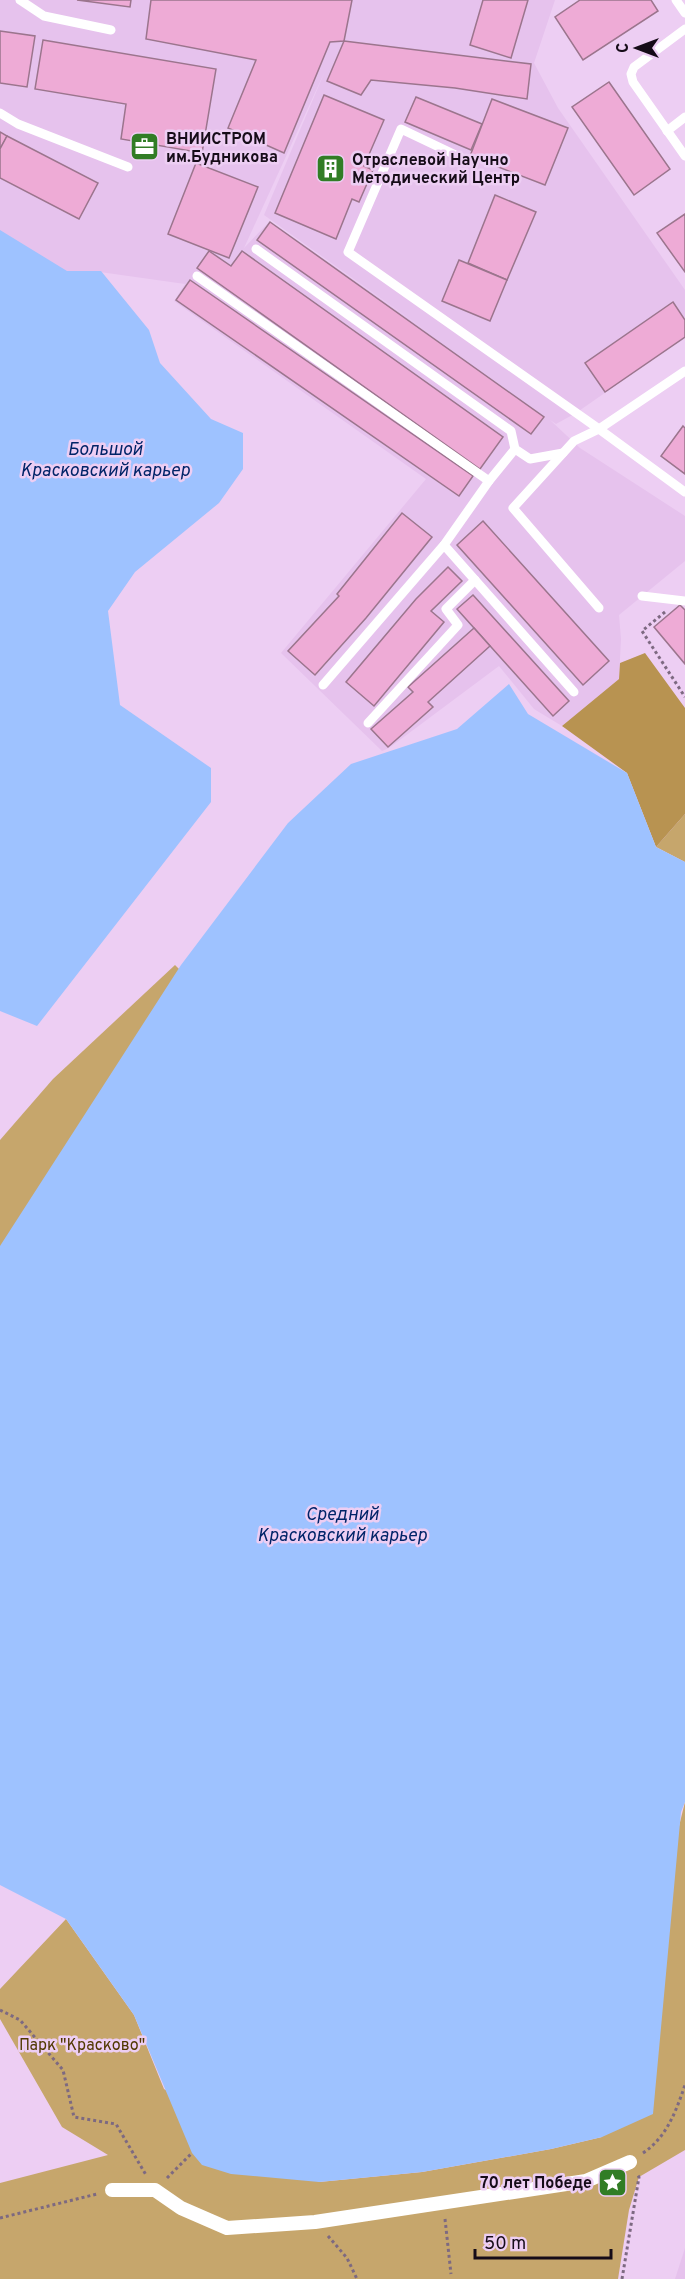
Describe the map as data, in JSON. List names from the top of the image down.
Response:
{
  "water": ["Большой Красковский карьер", "Средний Красковский карьер"],
  "parks": ["Парк \"Красково\""],
  "places": {
    "office": ["ВНИИСТРОМ им.Будникова"],
    "building": ["Отраслевой Научно Методический Центр"],
    "place": ["70 лет Победе"]
  },
  "scale_bar": "50 m",
  "north": "left"
}
